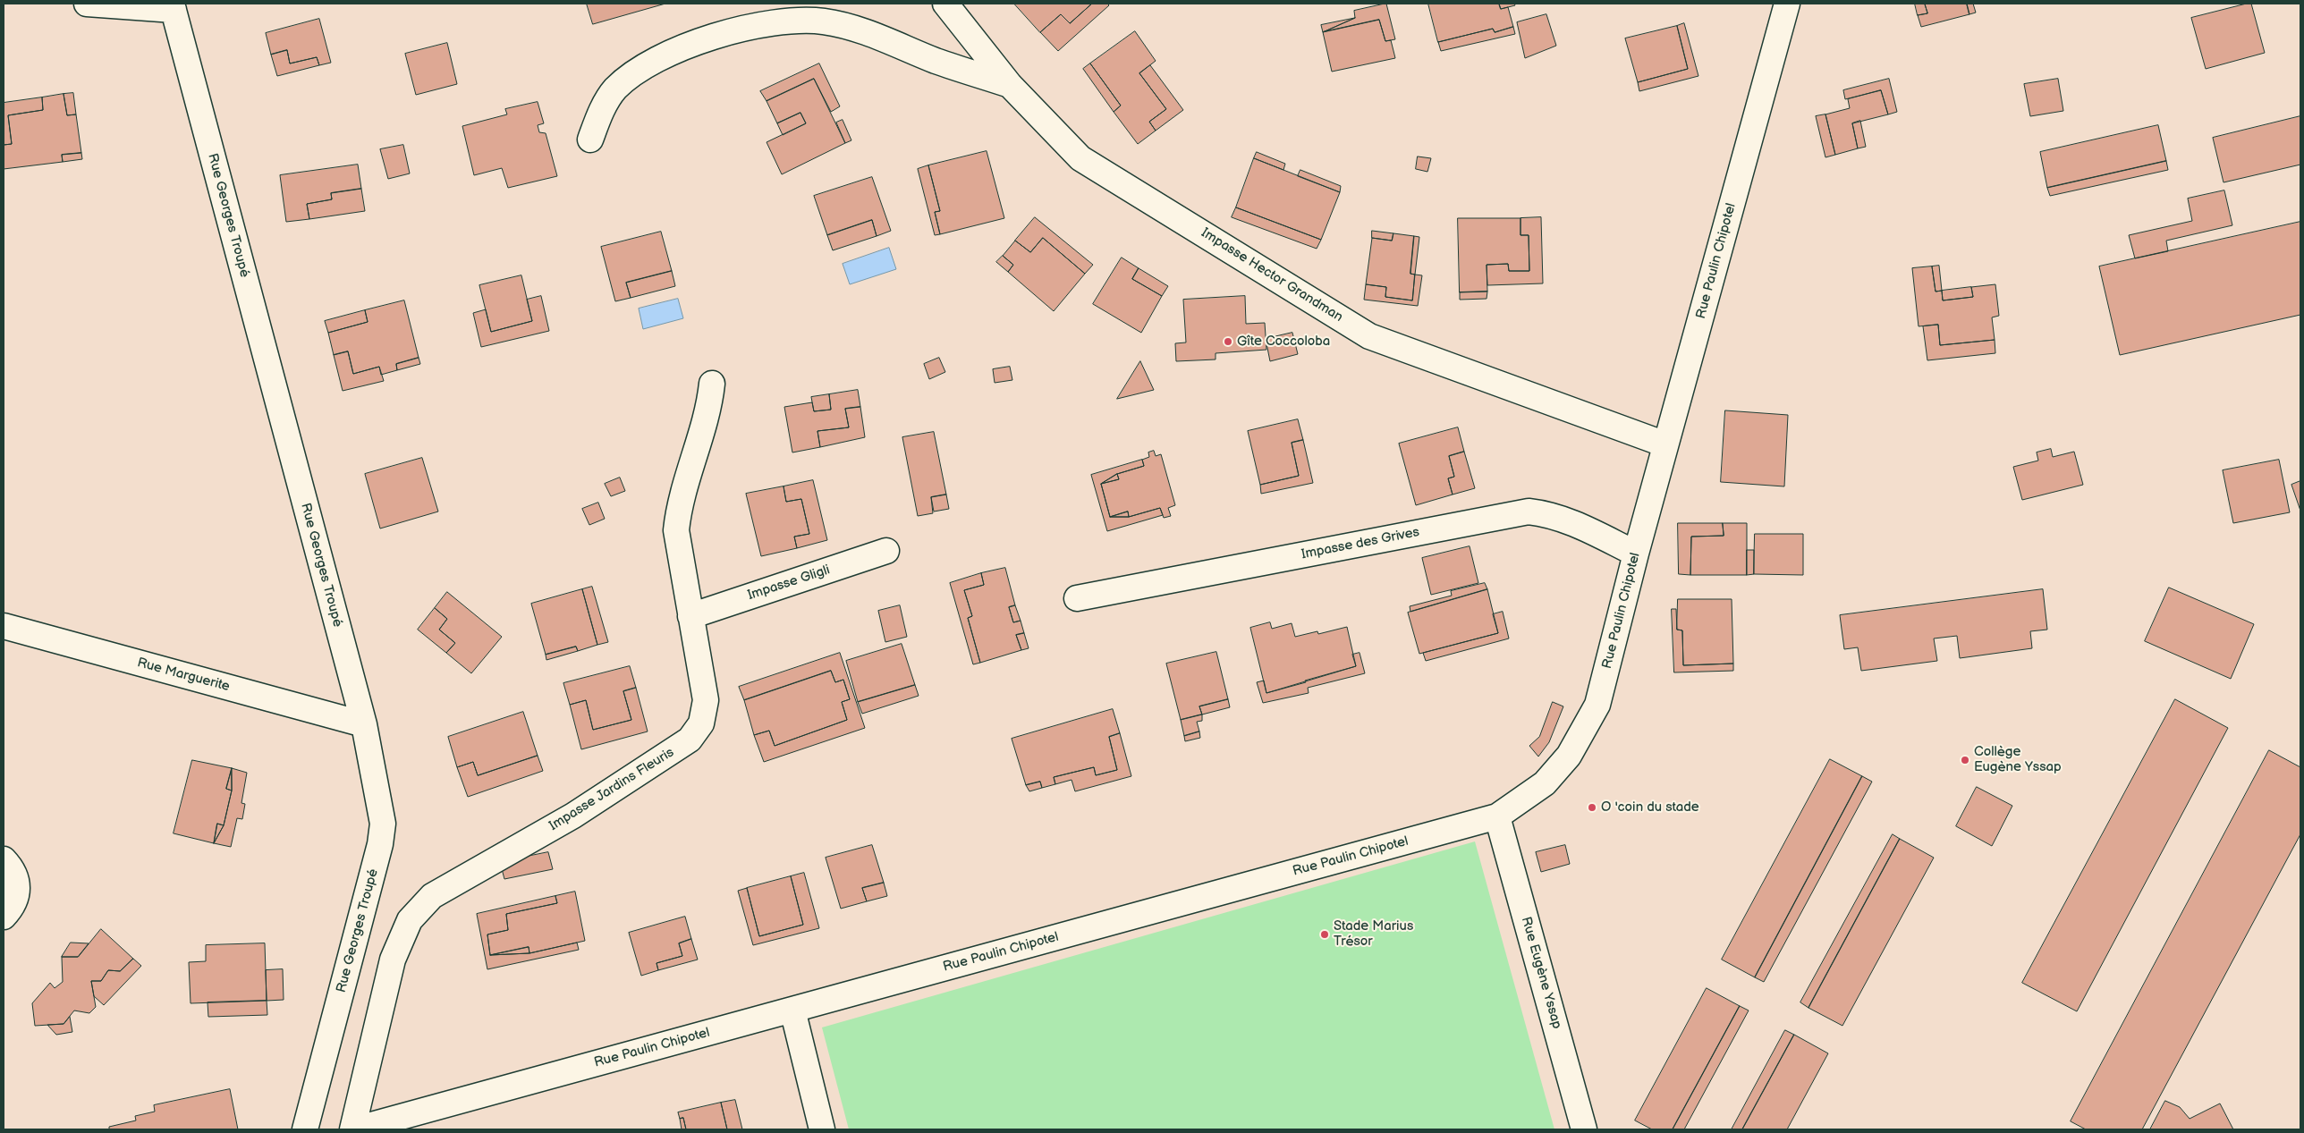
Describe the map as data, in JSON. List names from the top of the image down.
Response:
{
  "streets": {
    "street": [
      "Rue Georges Troupé",
      "Rue Paulin Chipotel",
      "Impasse Hector Grandman",
      "Impasse des Grives",
      "Impasse Gligli",
      "Rue Marguerite",
      "Impasse Jardins Fleuris",
      "Rue Eugène Yssap"
    ]
  },
  "crossings": [
    ["Rue Georges Troupé", "Rue Marguerite"],
    ["Rue Paulin Chipotel", "Impasse Hector Grandman"],
    ["Rue Paulin Chipotel", "Impasse des Grives"],
    ["Rue Paulin Chipotel", "Impasse Jardins Fleuris"],
    ["Rue Paulin Chipotel", "Rue Eugène Yssap"],
    ["Impasse Gligli", "Impasse Jardins Fleuris"]
  ],
  "places": [
    "Gîte Coccoloba",
    "Collège Eugène Yssap",
    "O 'coin du stade",
    "Stade Marius Trésor"
  ]
}
